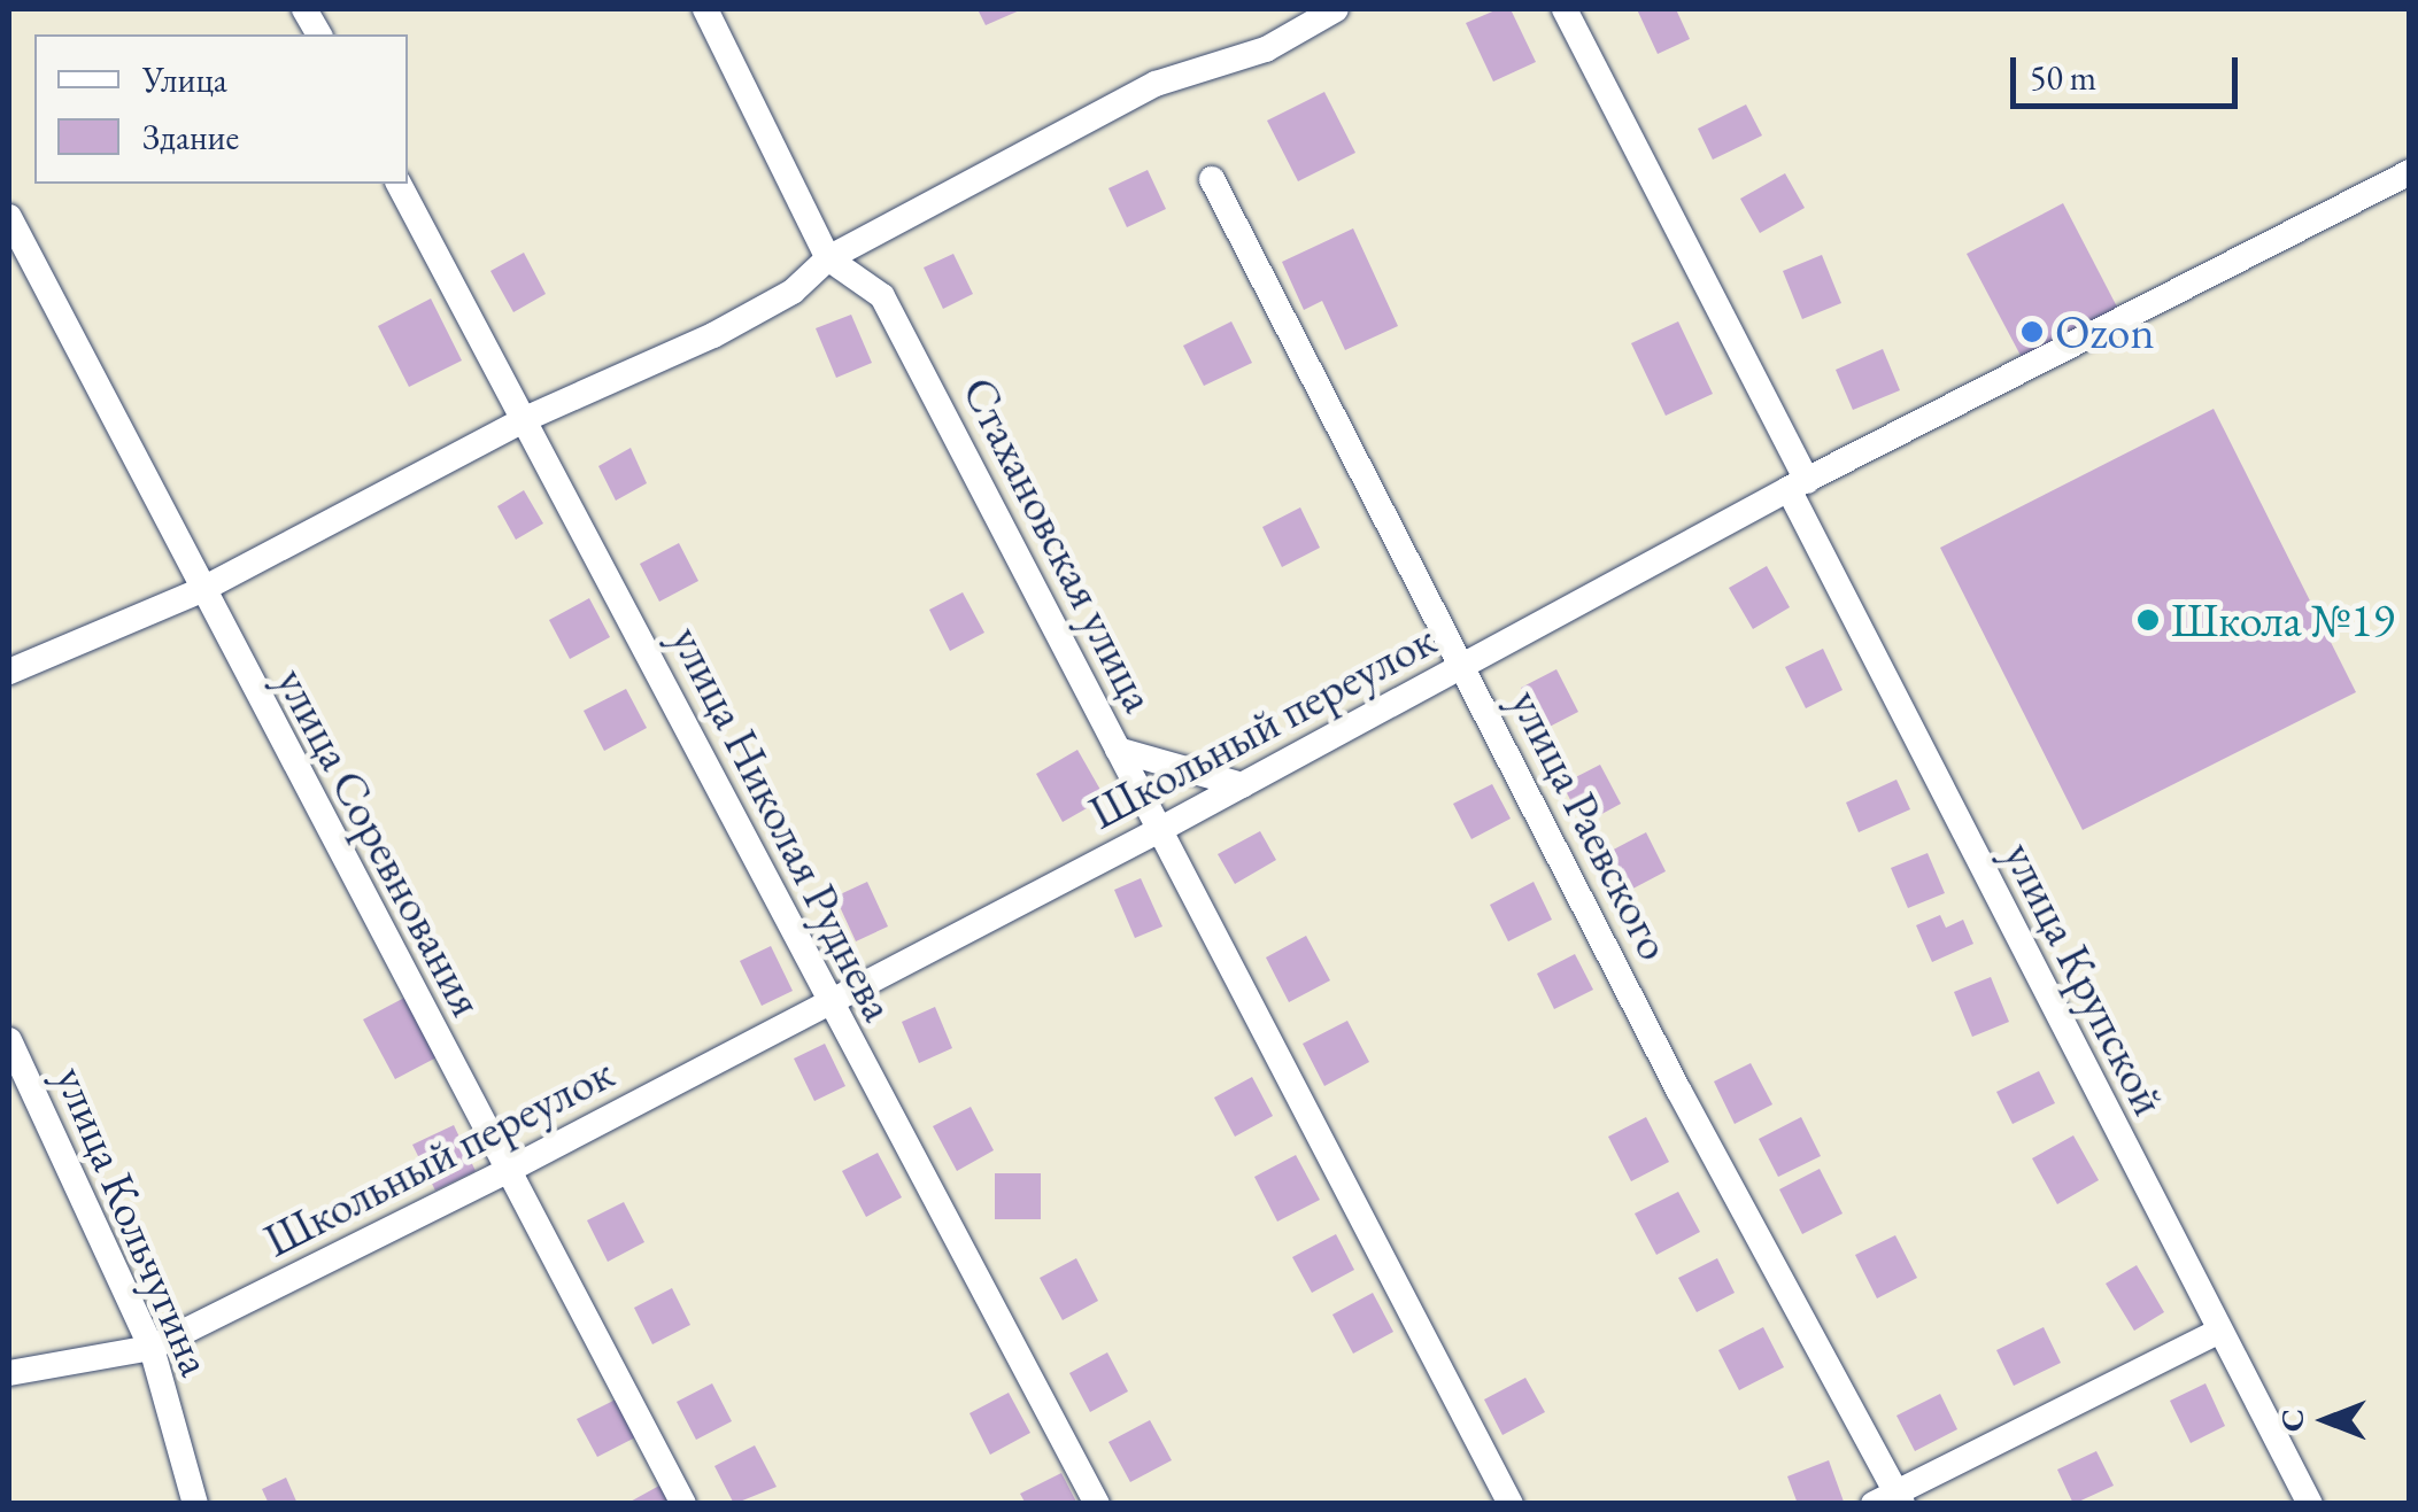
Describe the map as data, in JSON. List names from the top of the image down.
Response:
{
  "streets": {
    "street": [
      "Стахановская улица",
      "Школьный переулок",
      "улица Николая Руднева",
      "улица Раевского",
      "улица Соревнования",
      "улица Крупской",
      "улица Кольчугина"
    ]
  },
  "crossings": [
    ["Стахановская улица", "Школьный переулок"],
    ["Школьный переулок", "улица Николая Руднева"],
    ["Школьный переулок", "улица Раевского"],
    ["Школьный переулок", "улица Соревнования"],
    ["Школьный переулок", "улица Крупской"],
    ["Школьный переулок", "улица Кольчугина"]
  ],
  "places": ["Ozon", "Школа №19"],
  "legend": ["Улица", "Здание"],
  "scale_bar": "50 m",
  "north": "left"
}
